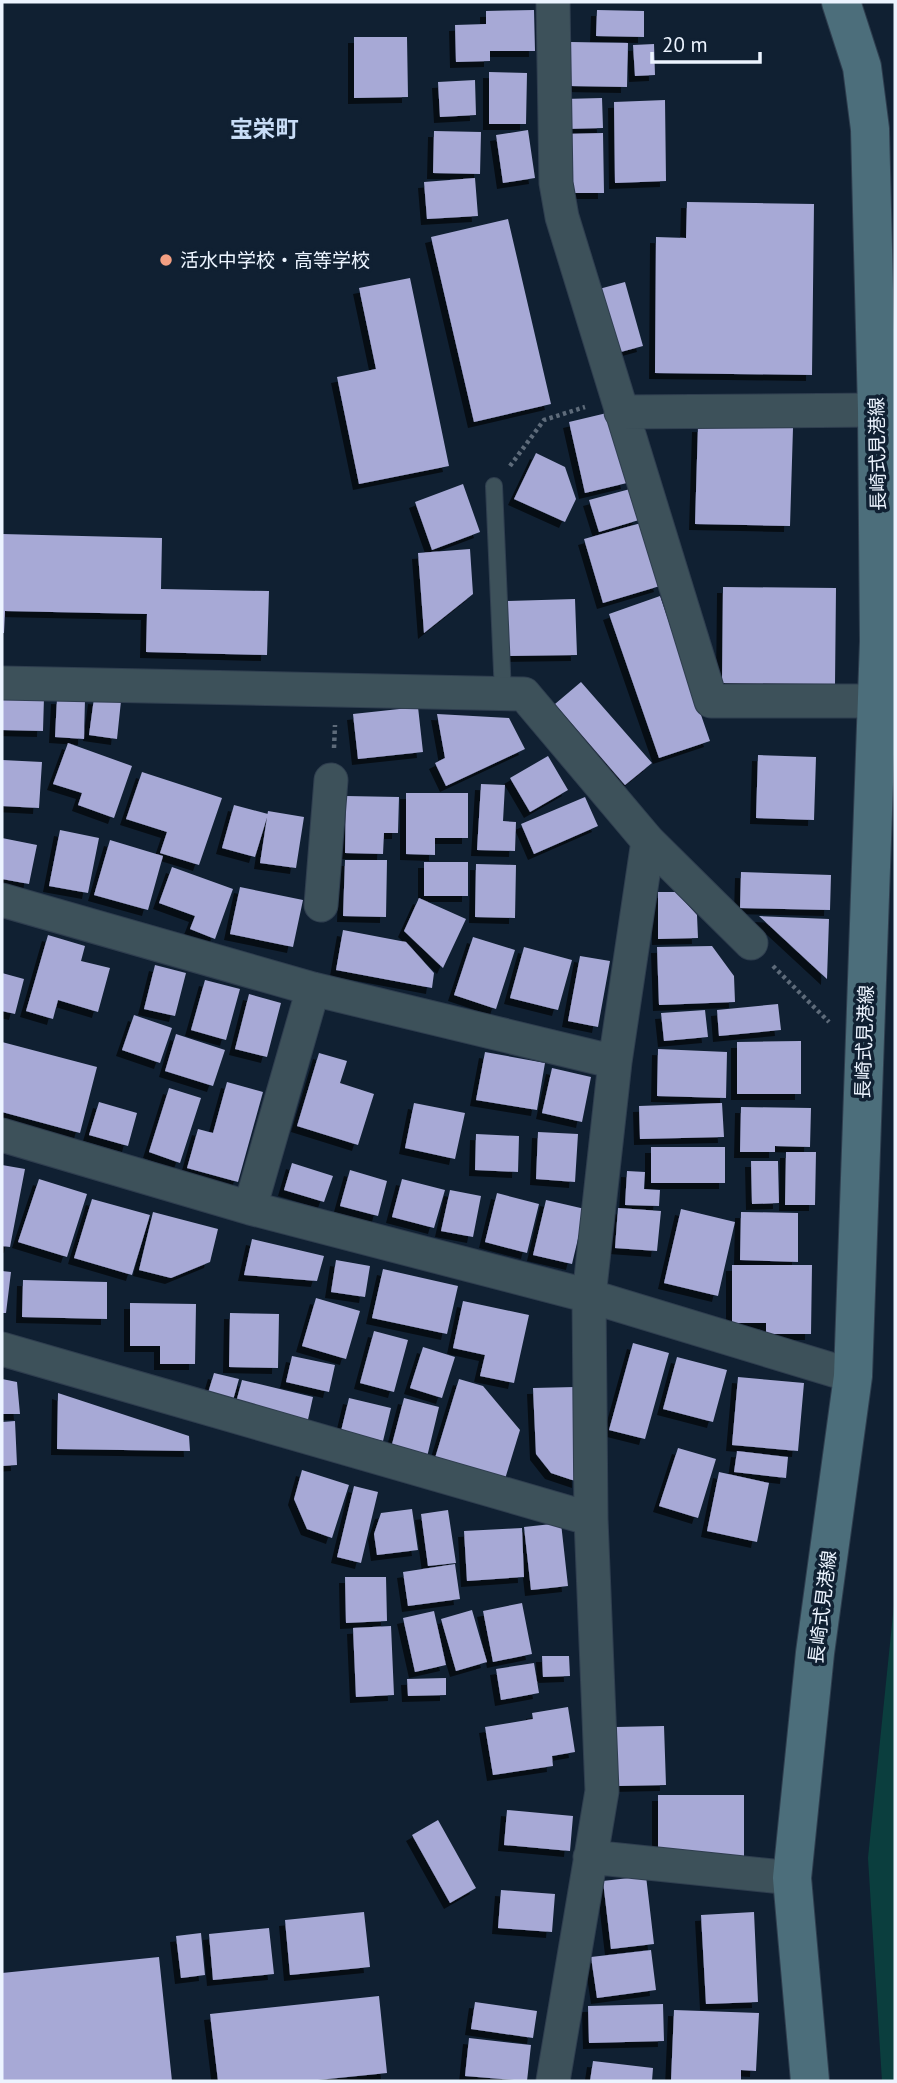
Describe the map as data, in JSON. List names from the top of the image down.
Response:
{
  "streets": {
    "main road": ["長崎式見港線"]
  },
  "districts": ["宝栄町"],
  "places": ["活水中学校・高等学校"],
  "scale_bar": "20 m"
}
